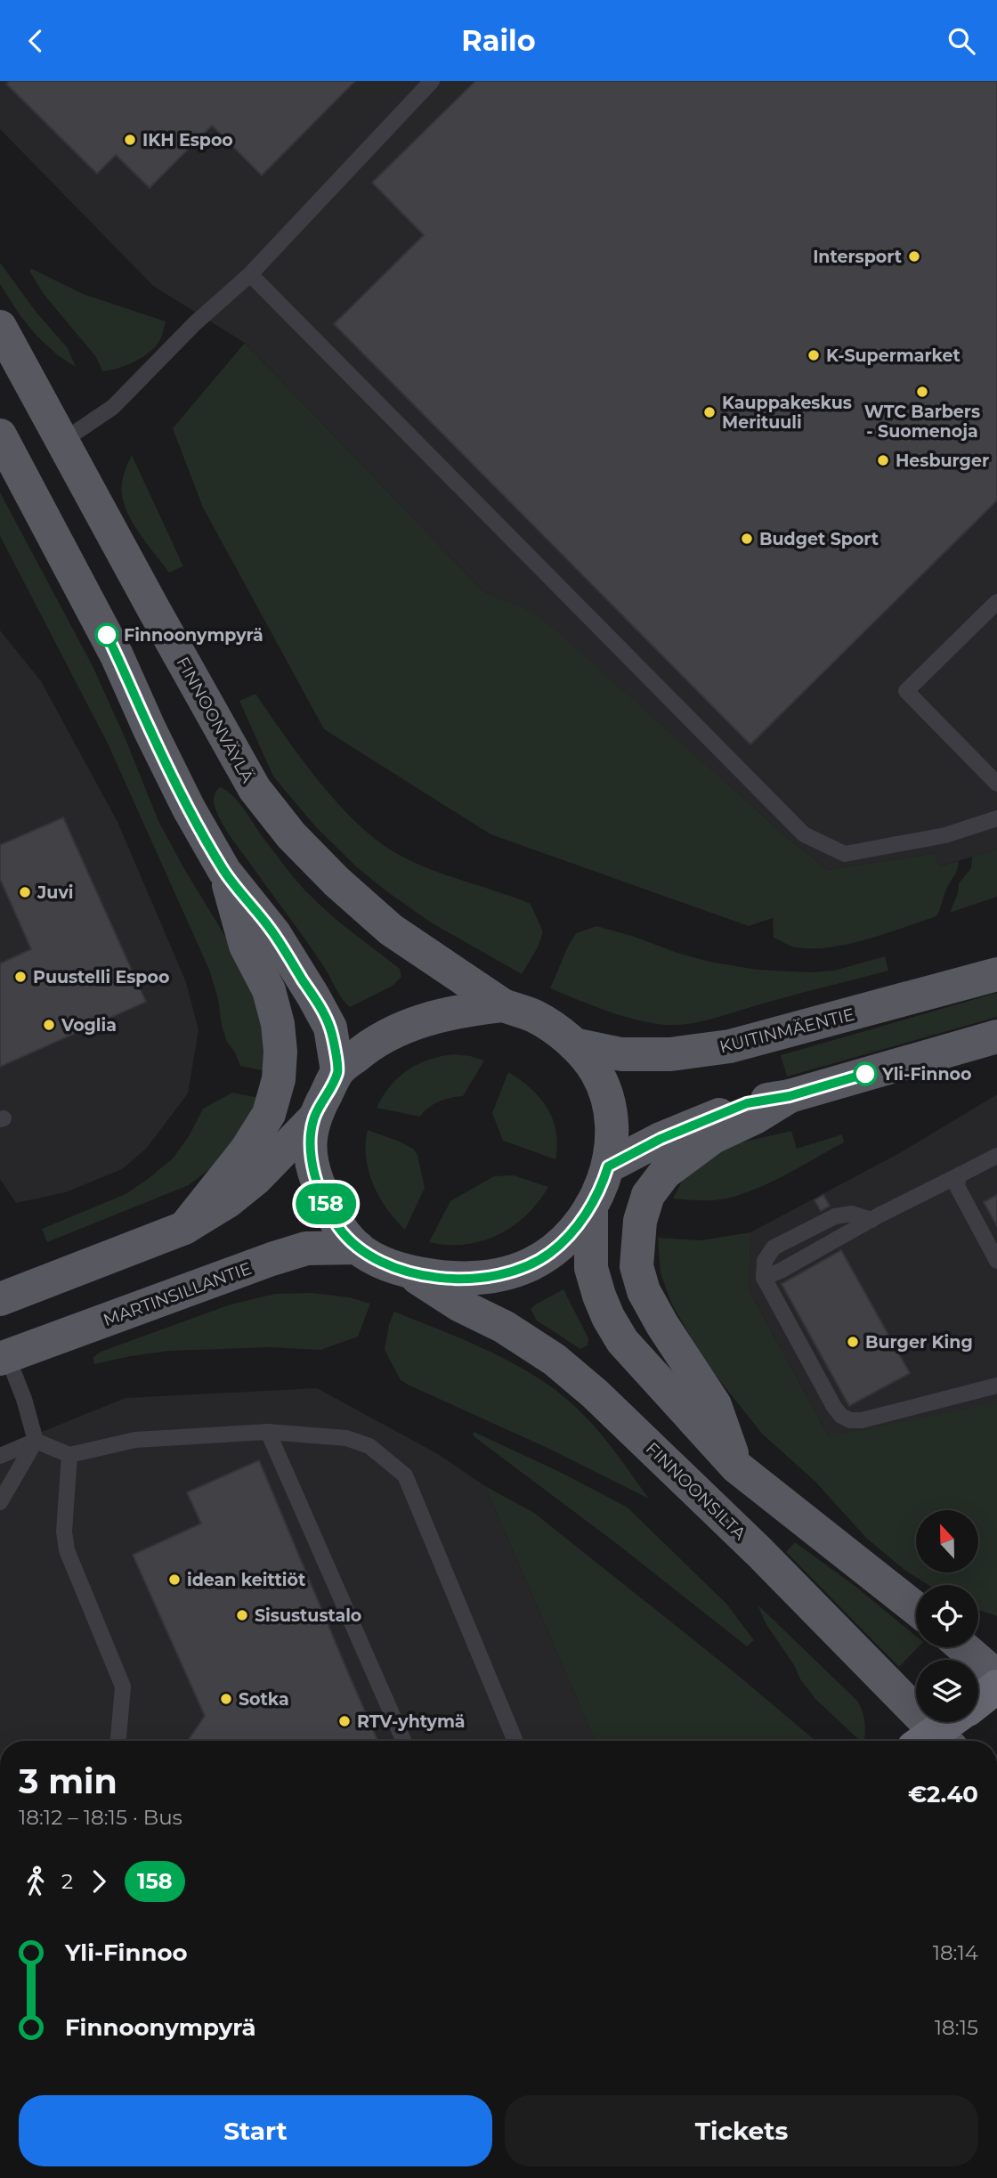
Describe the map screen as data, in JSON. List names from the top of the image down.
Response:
{
  "streets": {
    "main road": [
      "FINNOONVÄYLÄ",
      "KUITINMÄENTIE",
      "MARTINSILLANTIE",
      "FINNOONSILTA"
    ]
  },
  "places": [
    "IKH Espoo",
    "Intersport",
    "K-Supermarket",
    "WTC Barbers - Suomenoja",
    "Kauppakeskus Merituuli",
    "Hesburger",
    "Budget Sport",
    "Finnoonympyrä",
    "Juvi",
    "Puustelli Espoo",
    "Voglia",
    "Yli-Finnoo",
    "Burger King",
    "idean keittiöt",
    "Sisustustalo",
    "Sotka",
    "RTV-yhtymä"
  ],
  "lines": ["bus line 158"],
  "north": "top",
  "page": {
    "header": "Railo",
    "on_map": "158",
    "heading": ["3 min", "18:12 – 18:15 · Bus", "€2.40"],
    "legs": ["2", "158"],
    "list": [
      {
        "name": "Yli-Finnoo",
        "value": "18:14"
      },
      {
        "name": "Finnoonympyrä",
        "value": "18:15"
      }
    ],
    "buttons": ["Start", "Tickets"]
  }
}
